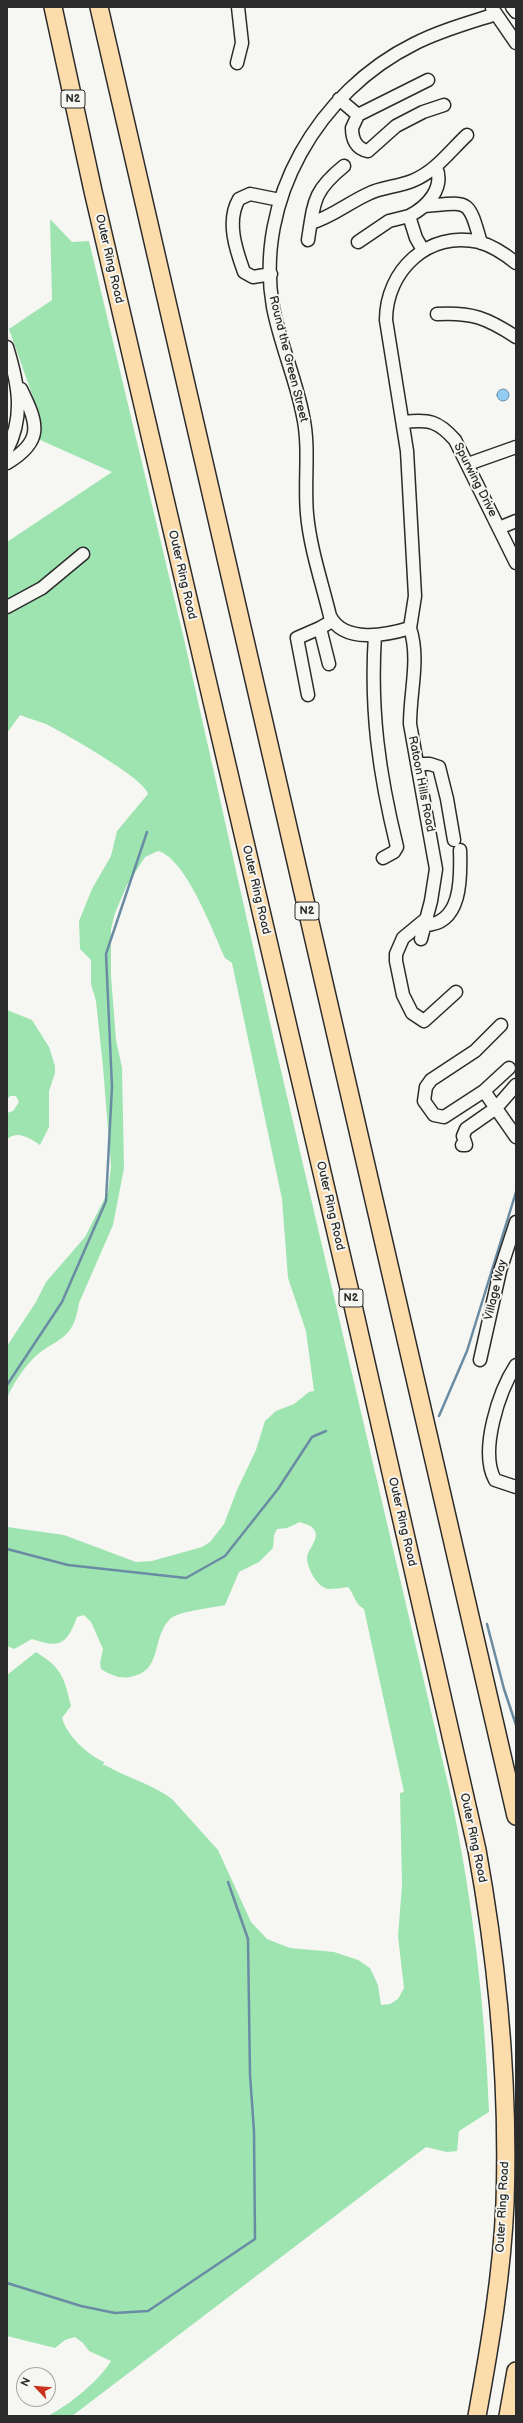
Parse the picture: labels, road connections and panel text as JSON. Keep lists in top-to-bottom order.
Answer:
{
  "streets": {
    "highway": ["N2", "Outer Ring Road"],
    "street": [
      "Round the Green Street",
      "Spurwing Drive",
      "Ratoon Hills Road",
      "Village Way"
    ]
  },
  "north": "top left"
}
